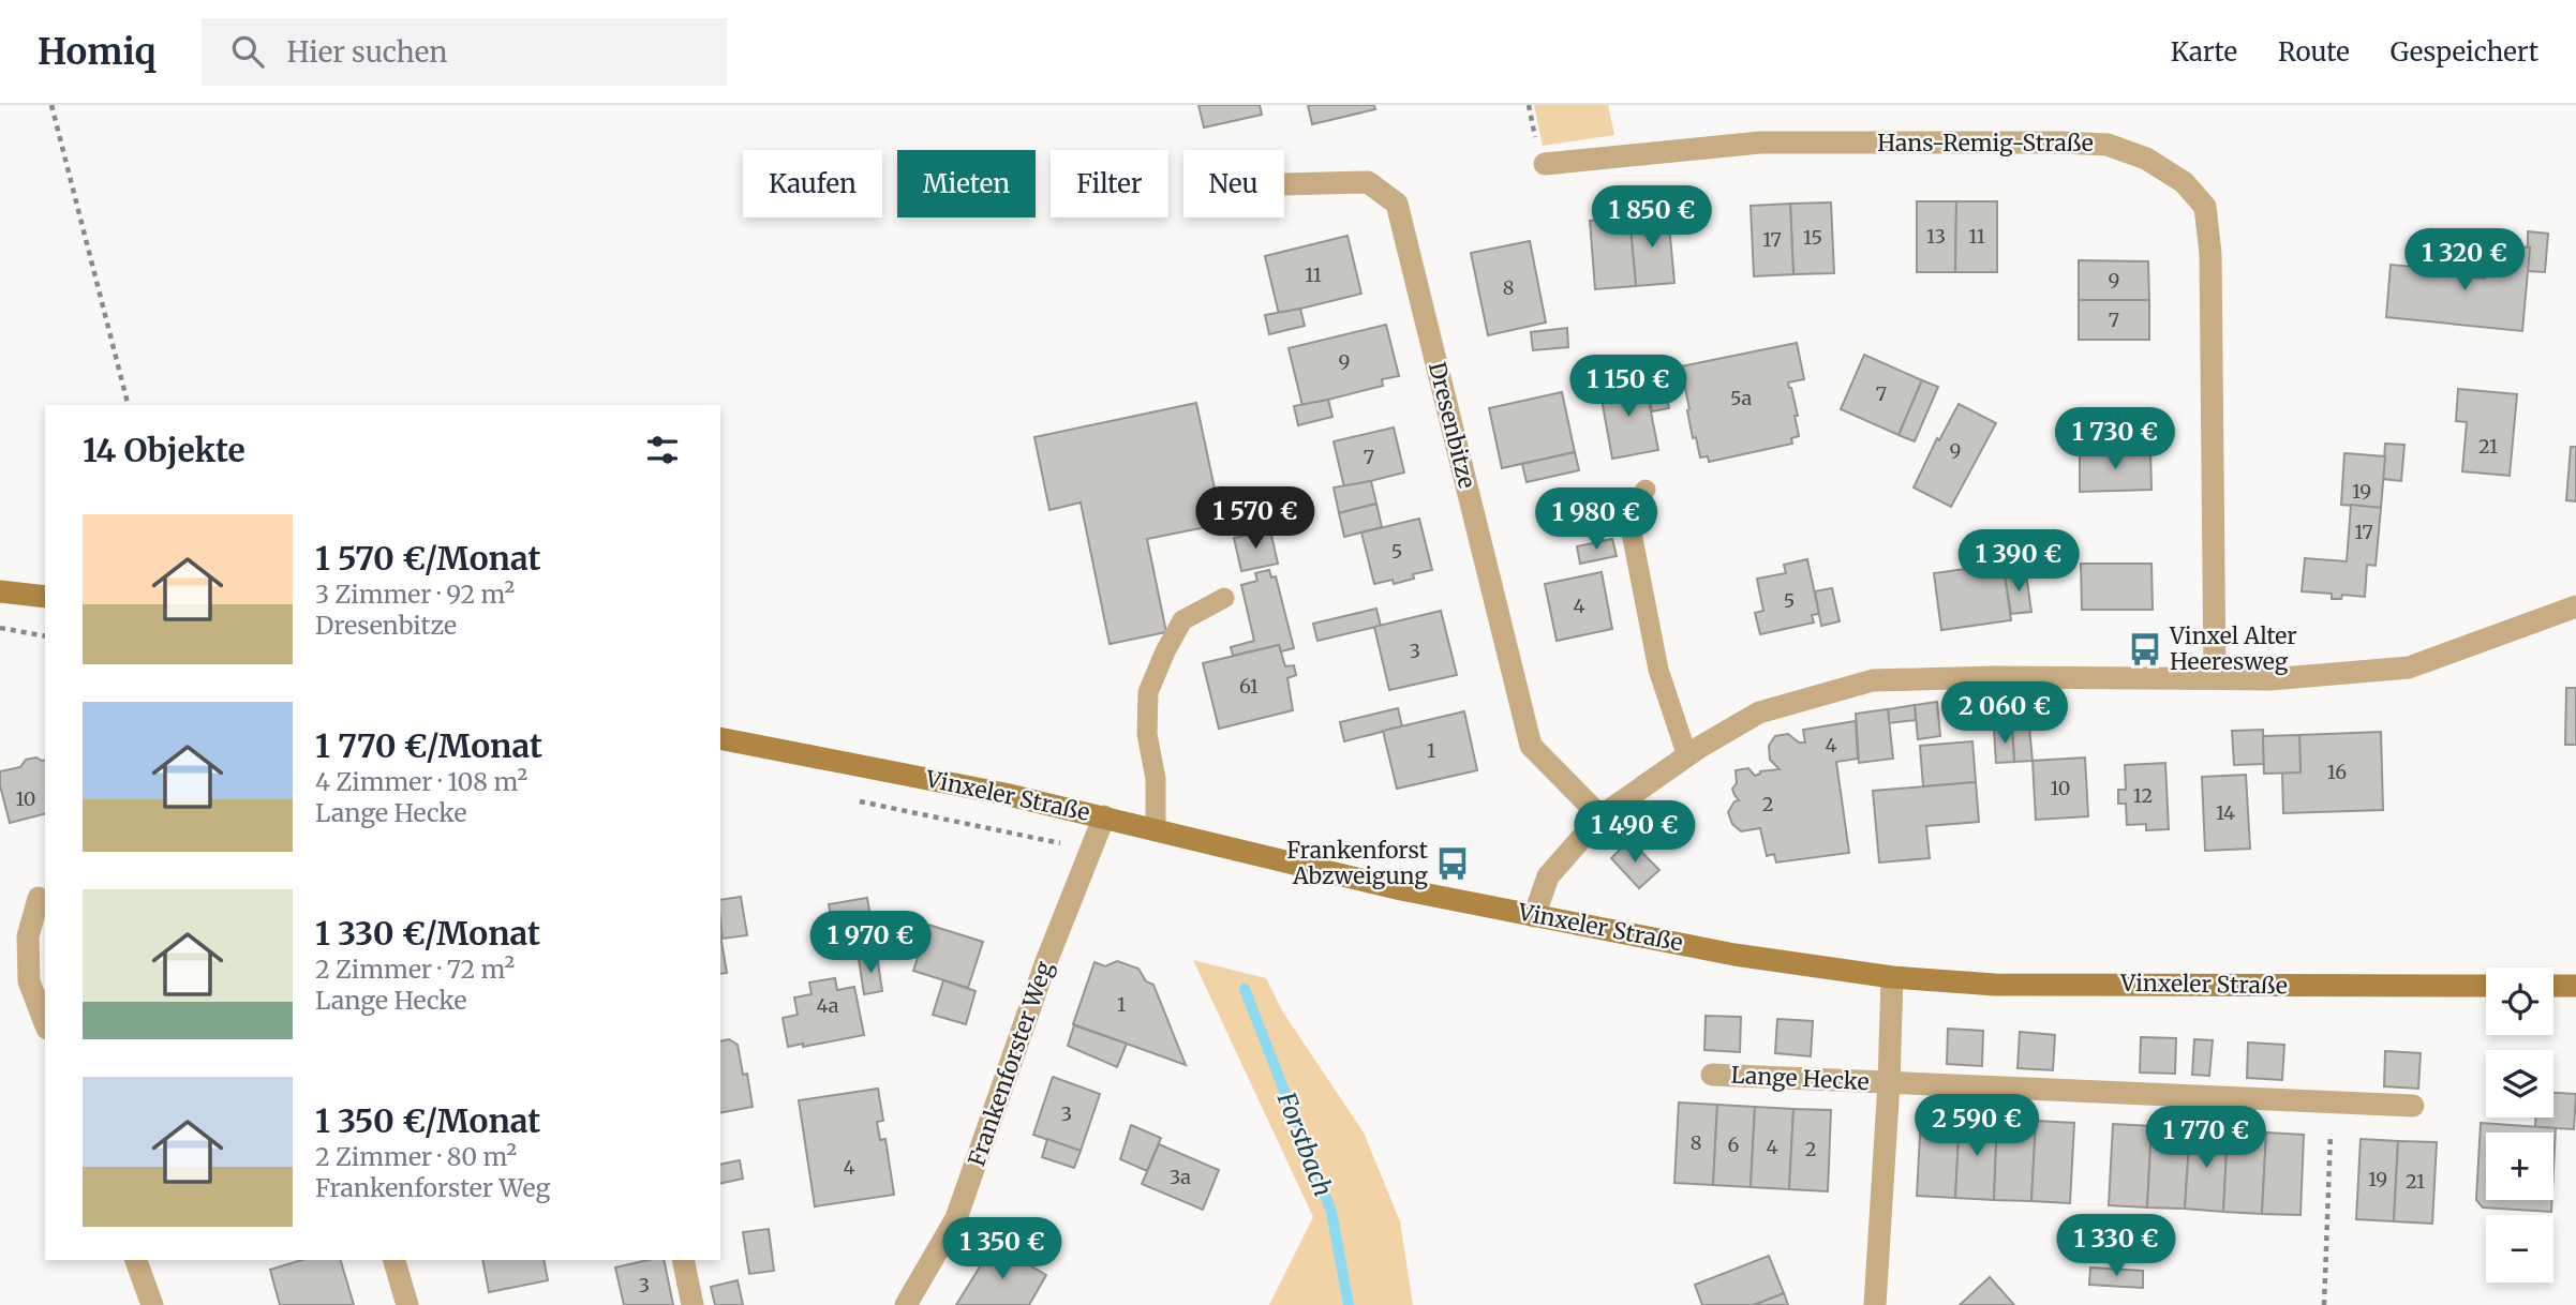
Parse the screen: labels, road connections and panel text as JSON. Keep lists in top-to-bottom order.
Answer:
{
  "streets": {
    "main road": ["Vinxeler Straße"],
    "street": [
      "Hans-Remig-Straße",
      "Dresenbitze",
      "Frankenforster Weg",
      "Lange Hecke"
    ]
  },
  "crossings": [
    ["Vinxeler Straße", "Frankenforster Weg"],
    ["Vinxeler Straße", "Lange Hecke"]
  ],
  "water": ["Forstbach"],
  "places": {
    "bus stop": ["Vinxel Alter Heeresweg", "Frankenforst Abzweigung"]
  },
  "house_numbers": [
    "13",
    "11",
    "15",
    "17",
    "11",
    "9",
    "8",
    "7",
    "9",
    "7",
    "5a",
    "21",
    "9",
    "7",
    "19",
    "17",
    "5",
    "5",
    "4",
    "3",
    "61",
    "4",
    "1",
    "16",
    "10",
    "12",
    "10",
    "2",
    "14",
    "1",
    "4a",
    "3",
    "8",
    "6",
    "4",
    "2",
    "4",
    "3a",
    "19",
    "21",
    "3"
  ],
  "page": {
    "header": "Homiq",
    "search": "Hier suchen",
    "nav": ["Karte", "Route", "Gespeichert"],
    "chip": [
      "Kaufen",
      "Mieten",
      "Filter",
      "Neu"
    ],
    "price": [
      "1 850 €",
      "1 320 €",
      "1 150 €",
      "1 730 €",
      "1 570 €",
      "1 980 €",
      "1 390 €",
      "2 060 €",
      "1 490 €",
      "1 970 €",
      "2 590 €",
      "1 770 €",
      "1 330 €",
      "1 350 €"
    ],
    "heading": "14 Objekte",
    "list": [
      {
        "name": "1 570 €/Monat",
        "note": "3 Zimmer · 92 m² · Dresenbitze"
      },
      {
        "name": "1 770 €/Monat",
        "note": "4 Zimmer · 108 m² · Lange Hecke"
      },
      {
        "name": "1 330 €/Monat",
        "note": "2 Zimmer · 72 m² · Lange Hecke"
      },
      {
        "name": "1 350 €/Monat",
        "note": "2 Zimmer · 80 m² · Frankenforster Weg"
      }
    ],
    "map_buttons": ["+", "−"]
  }
}
